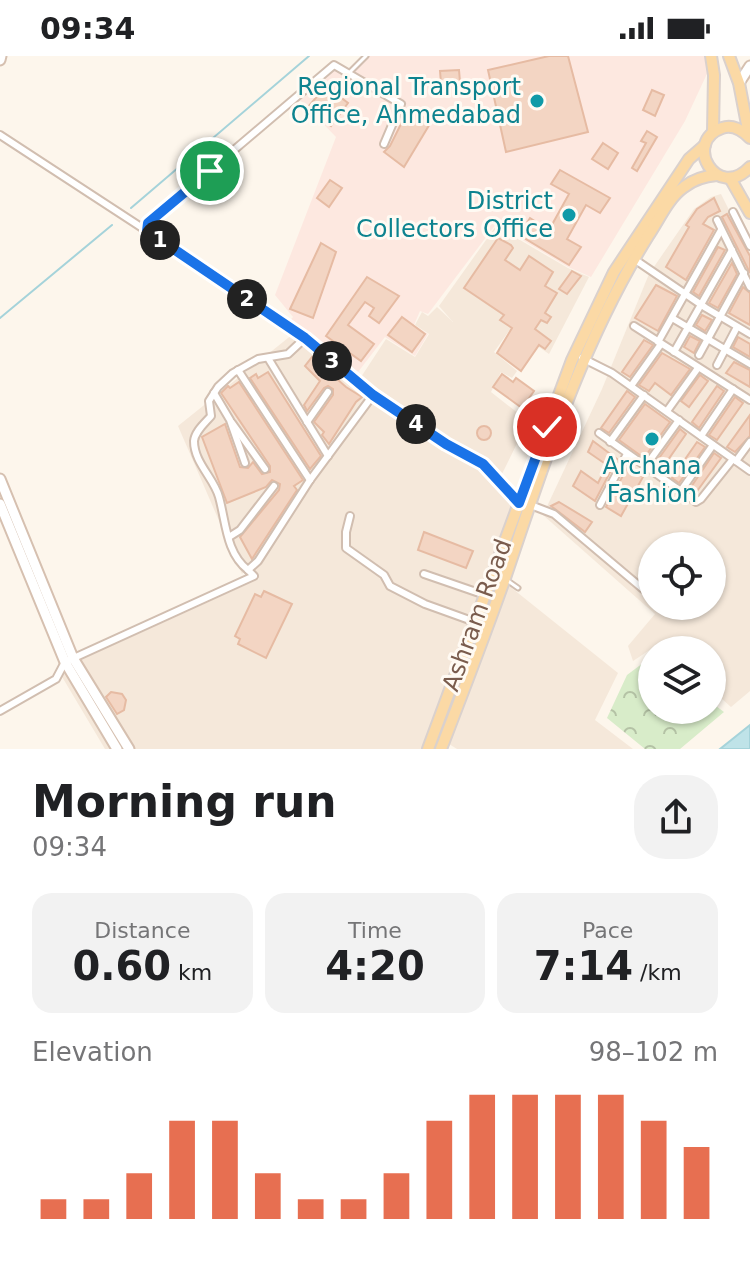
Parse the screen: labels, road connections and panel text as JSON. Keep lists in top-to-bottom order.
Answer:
{
  "streets": {
    "main road": ["Ashram Road"]
  },
  "places": ["Regional Transport Office, Ahmedabad", "District Collectors Office", "Archana Fashion"],
  "page": {
    "status": "09:34",
    "pins": [
      "1",
      "2",
      "3",
      "4"
    ],
    "heading": ["Morning run", "09:34"],
    "stats": [
      ["Distance", "0.60 km"],
      ["Time", "4:20"],
      ["Pace", "7:14 /km"]
    ],
    "chart": ["Elevation", "98–102 m"]
  }
}
